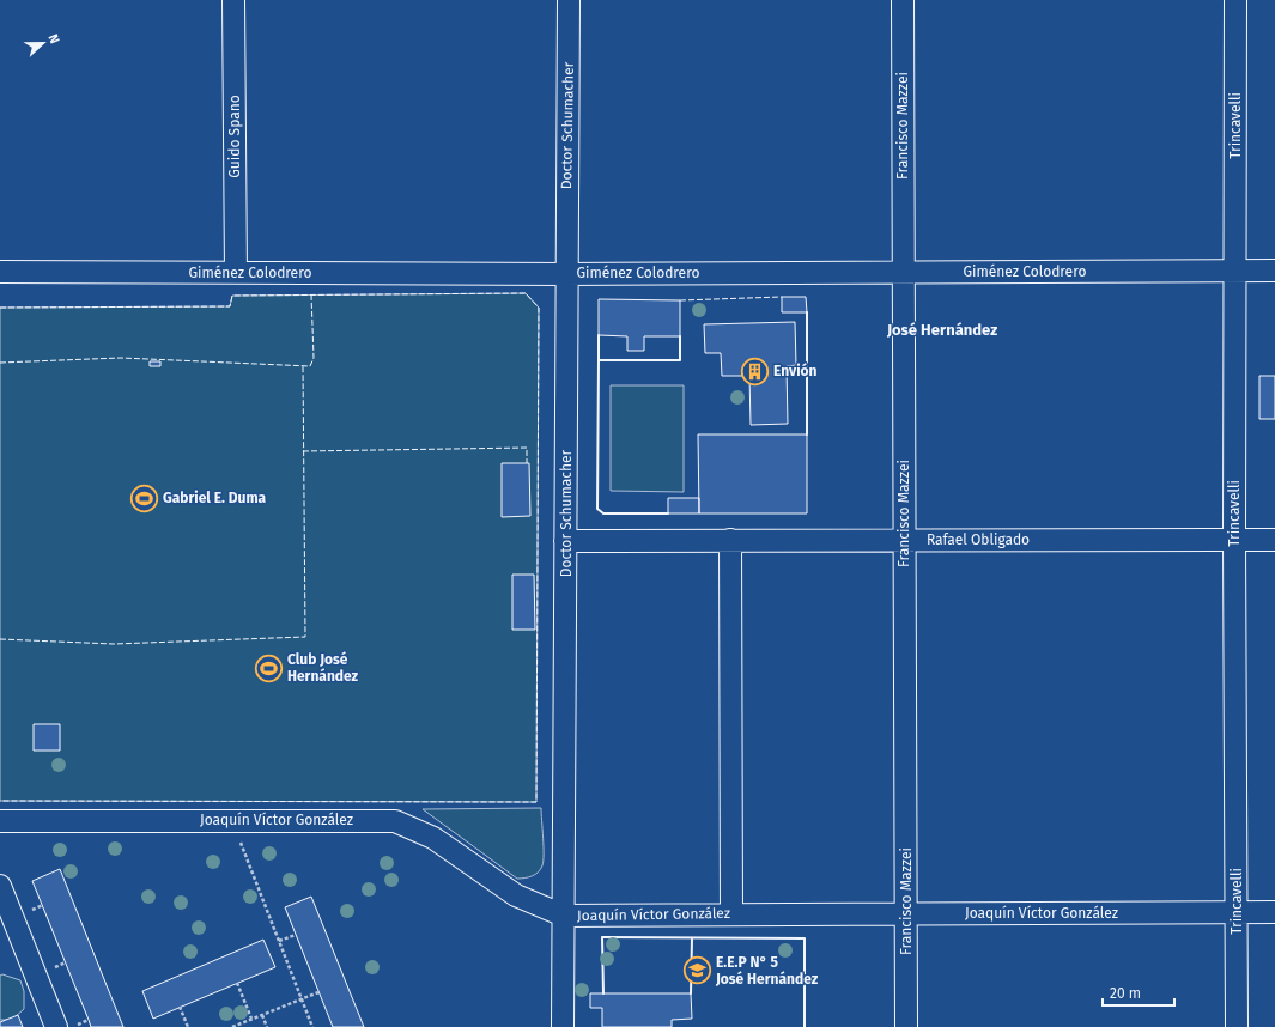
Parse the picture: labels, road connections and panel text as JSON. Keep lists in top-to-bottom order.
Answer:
{
  "streets": {
    "street": [
      "Doctor Schumacher",
      "Francisco Mazzei",
      "Trincavelli",
      "Guido Spano",
      "Giménez Colodrero",
      "Rafael Obligado",
      "Joaquín Víctor González"
    ]
  },
  "crossings": [
    ["Doctor Schumacher", "Giménez Colodrero"],
    ["Doctor Schumacher", "Rafael Obligado"],
    ["Doctor Schumacher", "Joaquín Víctor González"],
    ["Francisco Mazzei", "Giménez Colodrero"],
    ["Francisco Mazzei", "Rafael Obligado"],
    ["Francisco Mazzei", "Joaquín Víctor González"],
    ["Trincavelli", "Giménez Colodrero"],
    ["Trincavelli", "Rafael Obligado"],
    ["Trincavelli", "Joaquín Víctor González"],
    ["Guido Spano", "Giménez Colodrero"]
  ],
  "districts": ["José Hernández"],
  "places": {
    "building": ["Envión"],
    "sports": ["Gabriel E. Duma", "Club José Hernández"],
    "school or university": ["E.E.P N° 5 José Hernández"]
  },
  "scale_bar": "20 m",
  "north": "right"
}
